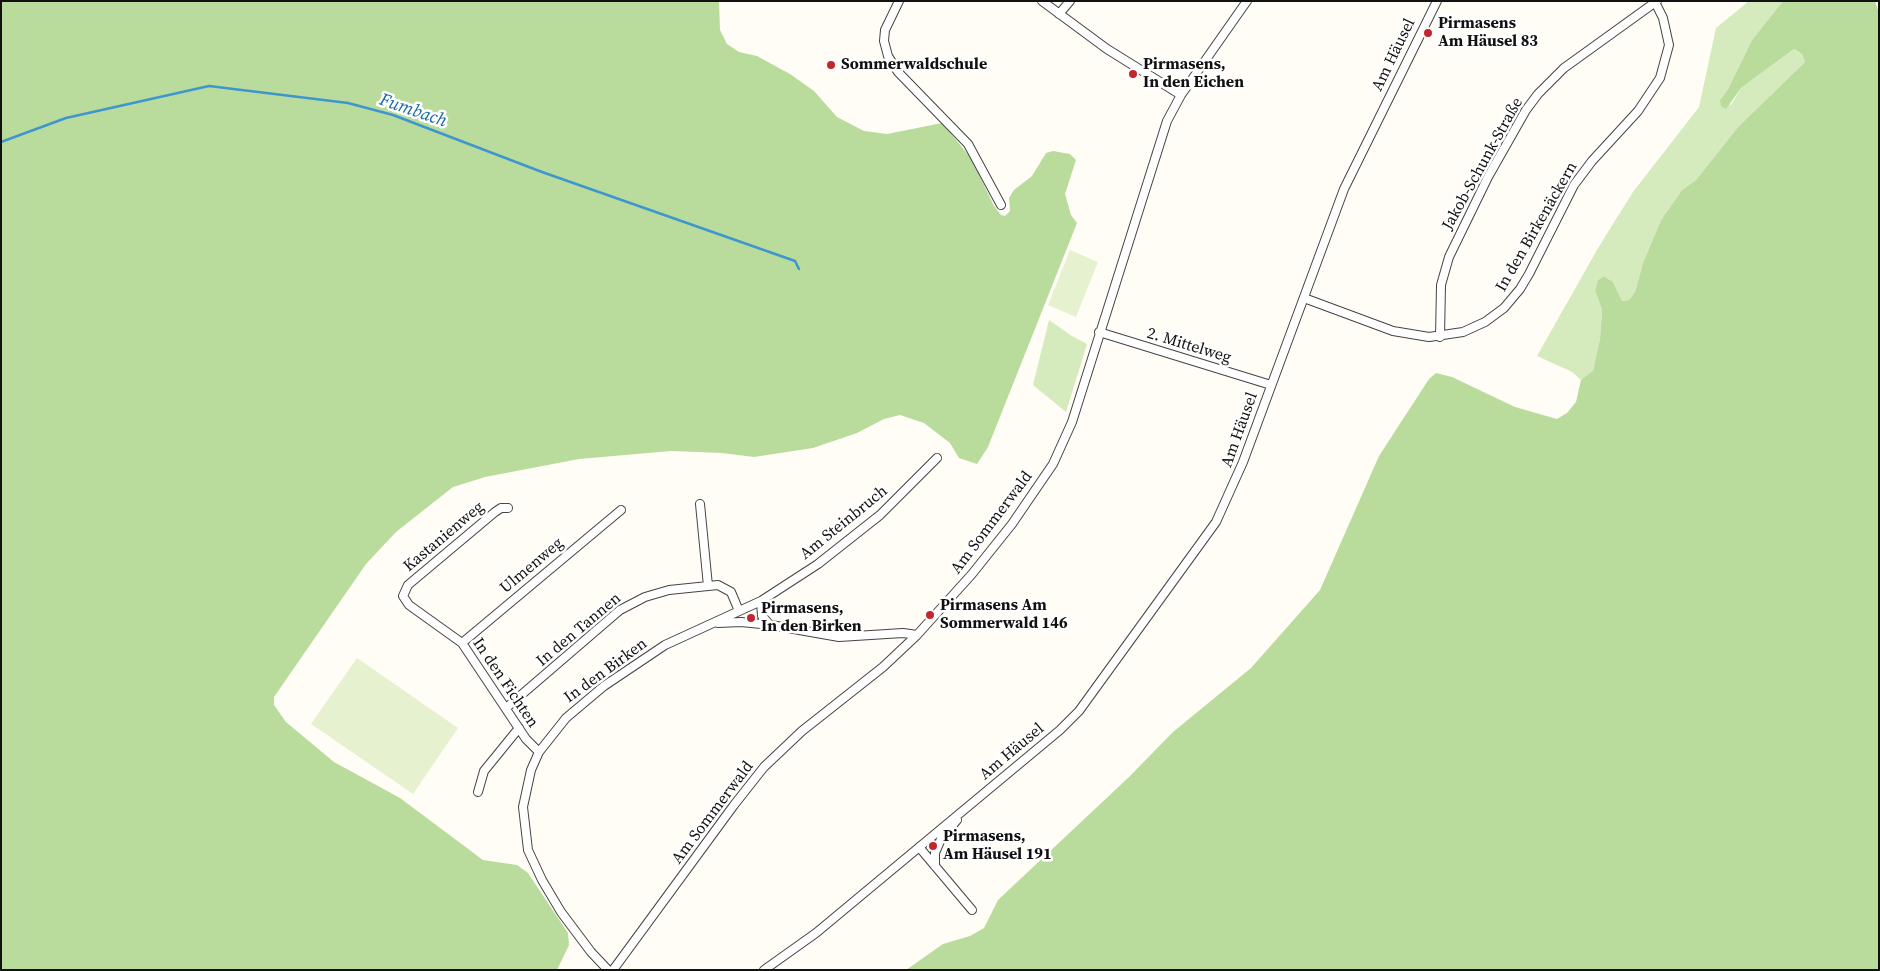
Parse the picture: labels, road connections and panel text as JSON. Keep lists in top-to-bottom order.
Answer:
{
  "streets": {
    "street": [
      "Am Häusel",
      "Jakob-Schunk-Straße",
      "In den Birkenäckern",
      "2. Mittelweg",
      "Am Steinbruch",
      "Am Sommerwald",
      "Kastanienweg",
      "Ulmenweg",
      "In den Tannen",
      "In den Birken",
      "In den Fichten"
    ]
  },
  "crossings": [
    ["Am Häusel", "In den Birkenäckern"],
    ["Am Häusel", "2. Mittelweg"],
    ["Jakob-Schunk-Straße", "In den Birkenäckern"],
    ["2. Mittelweg", "Am Sommerwald"],
    ["Am Steinbruch", "In den Tannen"],
    ["Am Steinbruch", "In den Birken"],
    ["Am Sommerwald", "In den Birken"],
    ["Kastanienweg", "In den Fichten"],
    ["Ulmenweg", "In den Fichten"],
    ["In den Tannen", "In den Fichten"],
    ["In den Birken", "In den Fichten"]
  ],
  "water": ["Fumbach"],
  "places": [
    "Pirmasens Am Häusel 83",
    "Sommerwaldschule",
    "Pirmasens, In den Eichen",
    "Pirmasens Am Sommerwald 146",
    "Pirmasens, In den Birken",
    "Pirmasens, Am Häusel 191"
  ]
}
